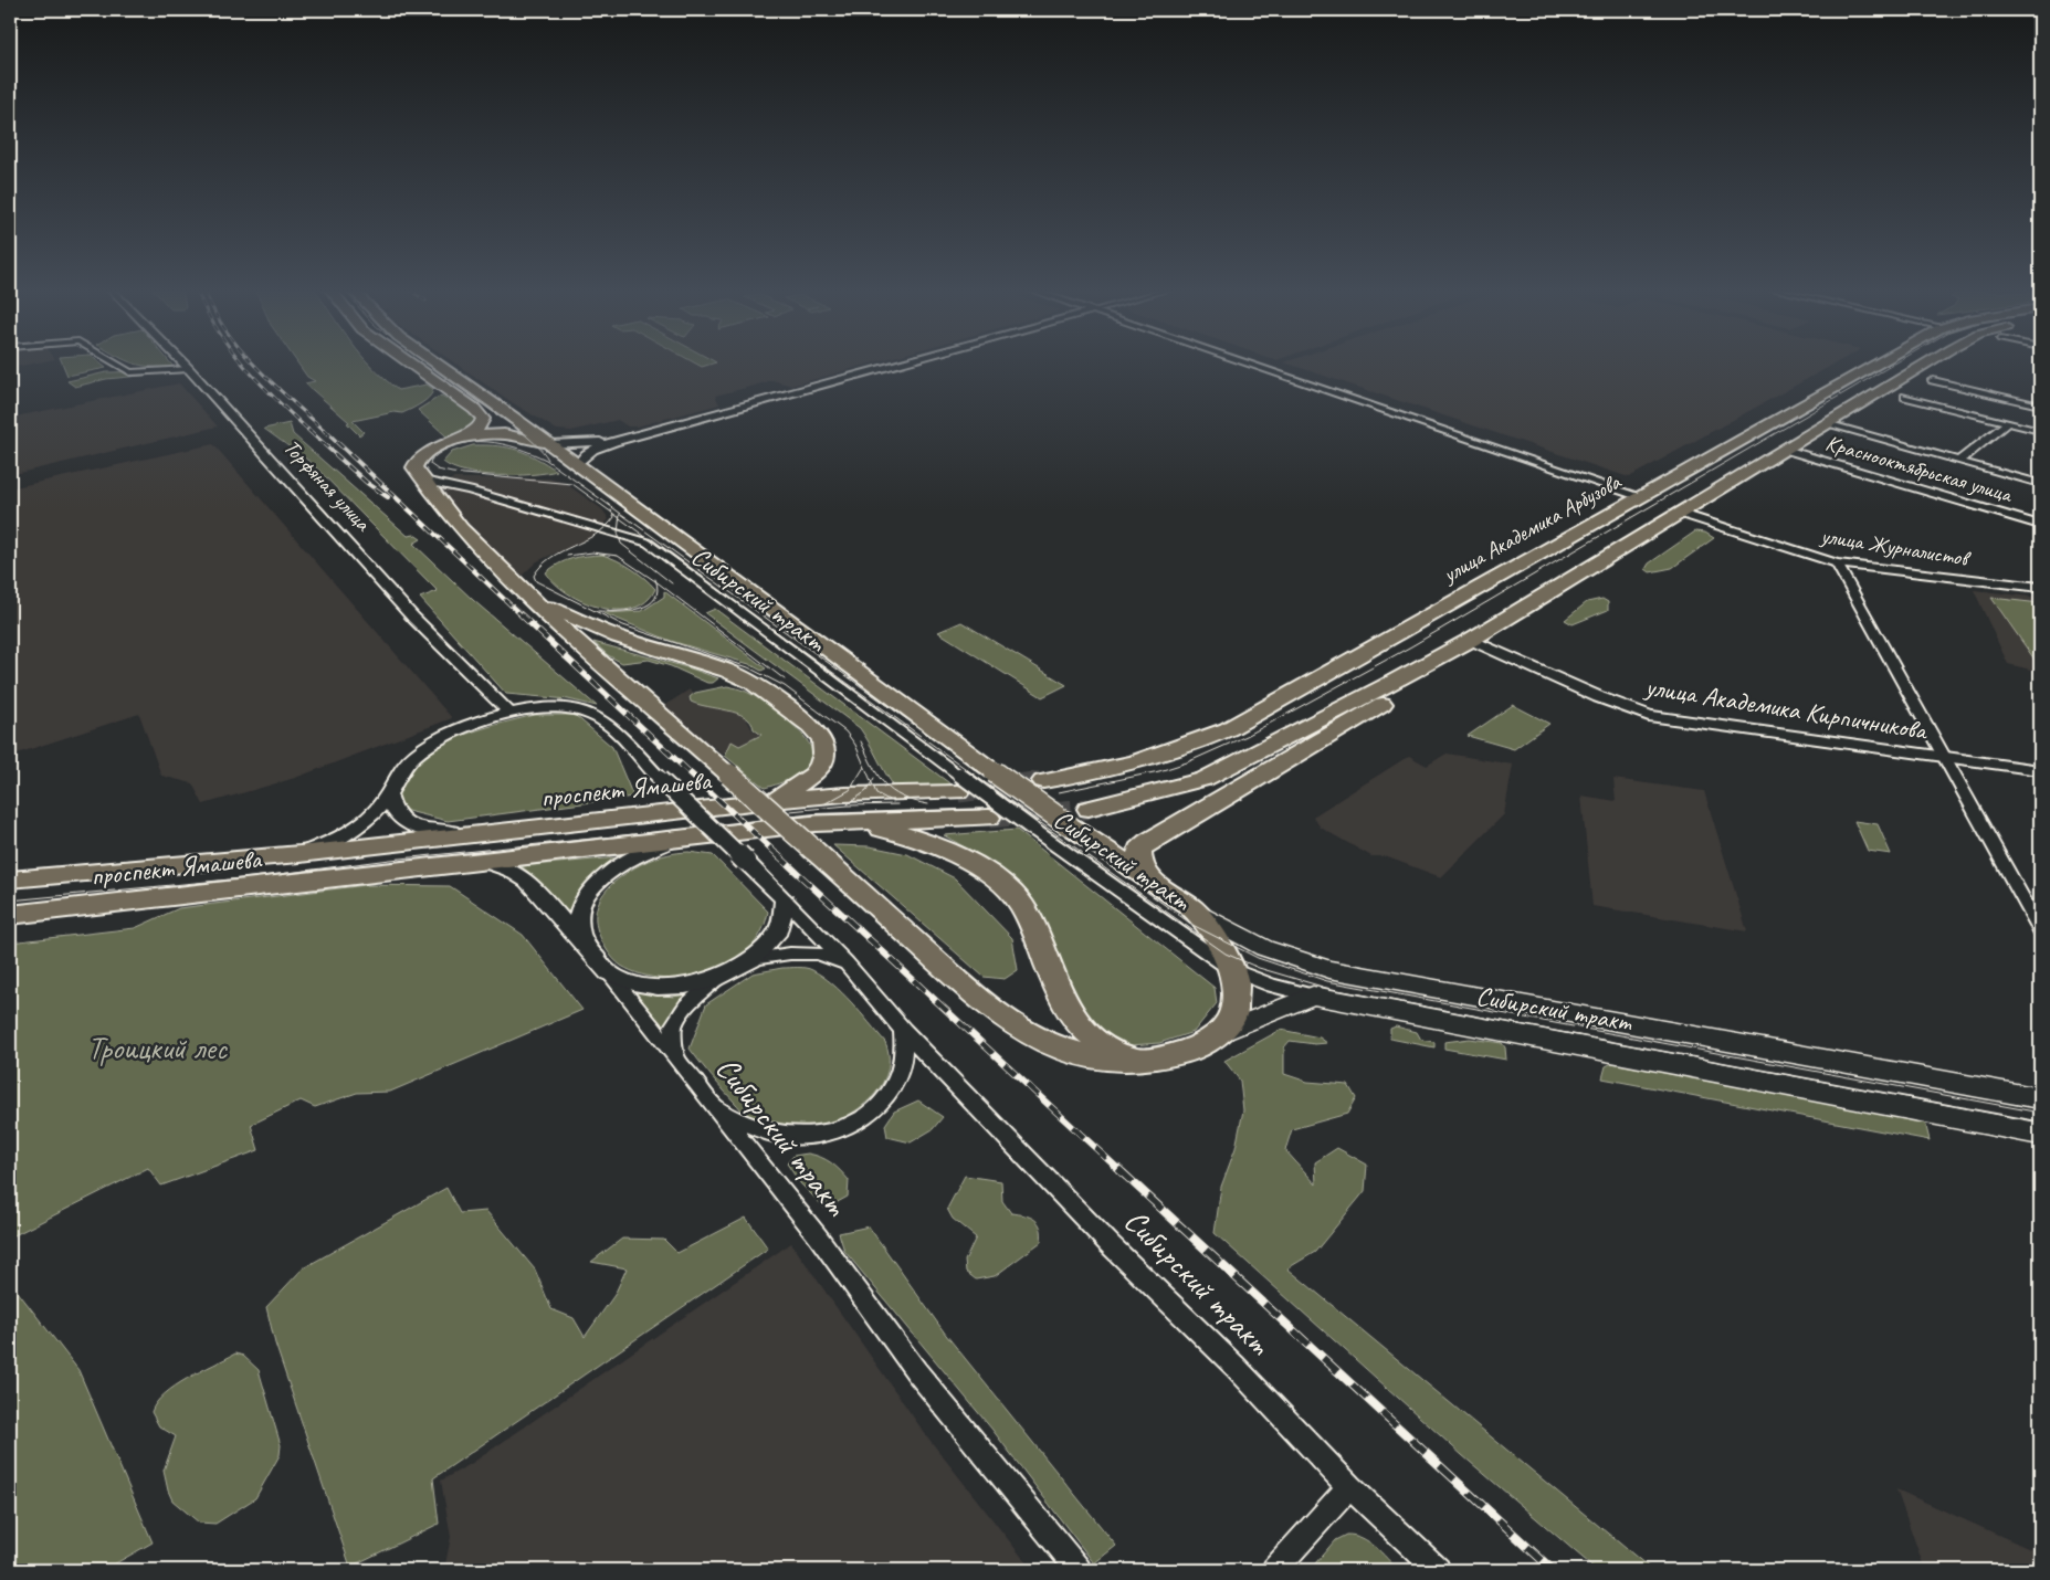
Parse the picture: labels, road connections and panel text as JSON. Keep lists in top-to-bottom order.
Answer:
{
  "streets": {
    "main road": ["улица Академика Арбузова", "Сибирский тракт", "проспект Ямашева"],
    "street": [
      "Краснооктябрьская улица",
      "Торфяная улица",
      "улица Журналистов",
      "улица Академика Кирпичникова"
    ]
  },
  "crossings": [
    ["Сибирский тракт", "проспект Ямашева"]
  ],
  "parks": ["Троицкий лес"]
}
